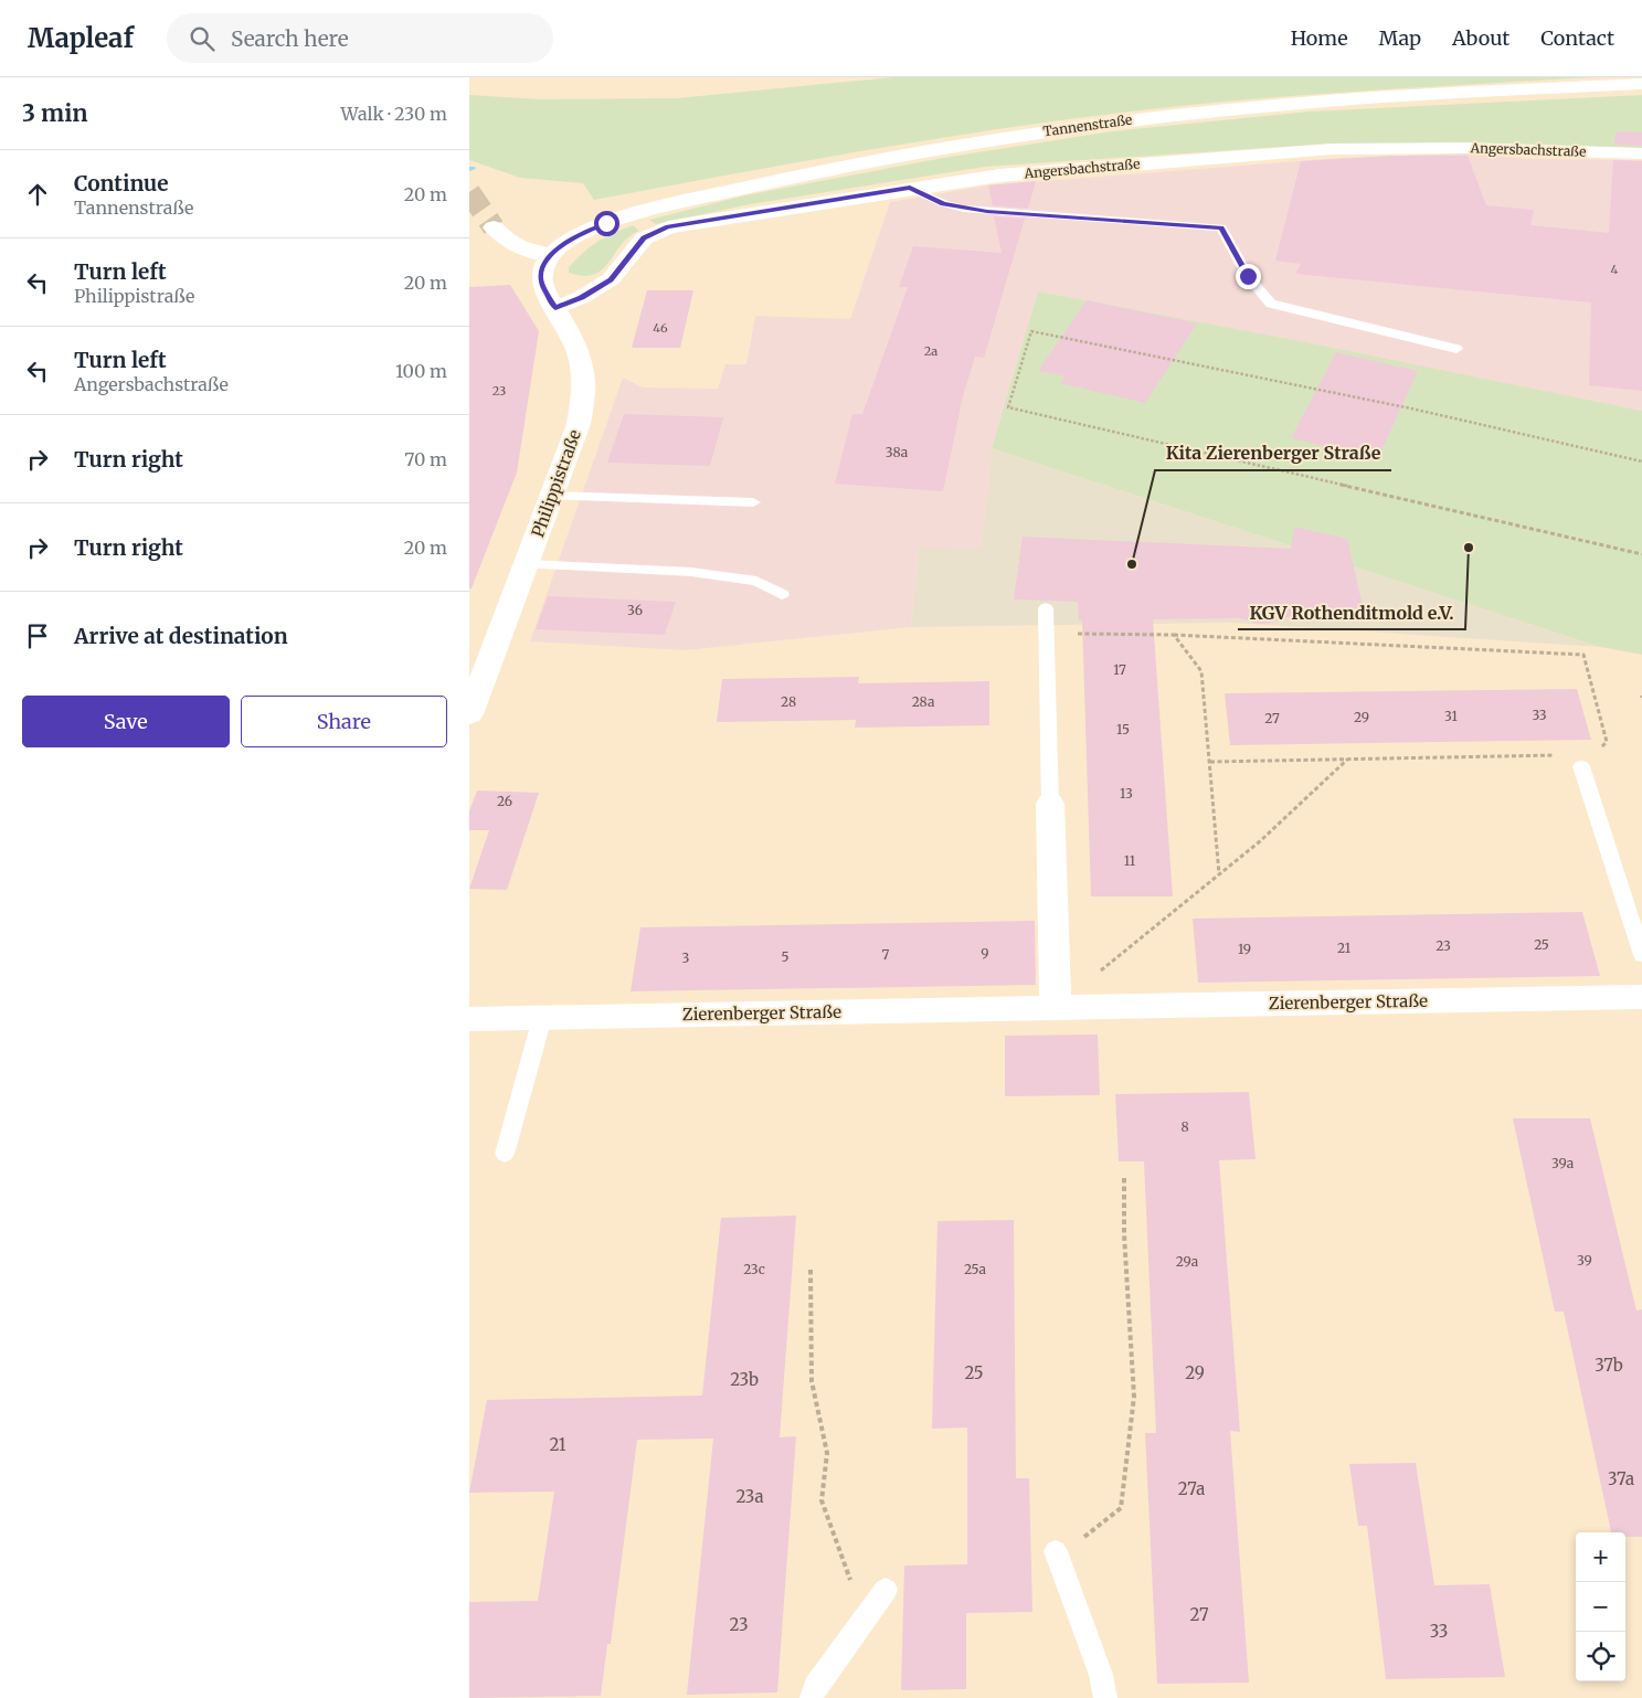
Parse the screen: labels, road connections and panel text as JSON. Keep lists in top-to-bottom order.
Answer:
{
  "streets": {
    "street": [
      "Tannenstraße",
      "Angersbachstraße",
      "Philippistraße",
      "Zierenberger Straße"
    ]
  },
  "crossings": [
    ["Tannenstraße", "Philippistraße"],
    ["Angersbachstraße", "Philippistraße"]
  ],
  "places": ["KGV Rothenditmold e.V.", "Kita Zierenberger Straße"],
  "house_numbers": [
    "4",
    "46",
    "2a",
    "23",
    "38a",
    "36",
    "17",
    "28",
    "28a",
    "33",
    "31",
    "29",
    "27",
    "15",
    "13",
    "26",
    "11",
    "25",
    "23",
    "21",
    "19",
    "9",
    "7",
    "5",
    "3",
    "8",
    "39a",
    "39",
    "29a",
    "23c",
    "25a",
    "37b",
    "25",
    "29",
    "23b",
    "21",
    "37a",
    "27a",
    "23a",
    "27",
    "23",
    "33"
  ],
  "page": {
    "header": "Mapleaf",
    "search": "Search here",
    "nav": [
      "Home",
      "Map",
      "About",
      "Contact"
    ],
    "heading": ["3 min", "Walk · 230 m"],
    "list": [
      ["Continue", "Tannenstraße", "20 m"],
      ["Turn left", "Philippistraße", "20 m"],
      ["Turn left", "Angersbachstraße", "100 m"],
      ["Turn right", "70 m"],
      ["Turn right", "20 m"],
      "Arrive at destination"
    ],
    "buttons": ["Save", "Share"],
    "map_buttons": ["+", "−"]
  }
}
